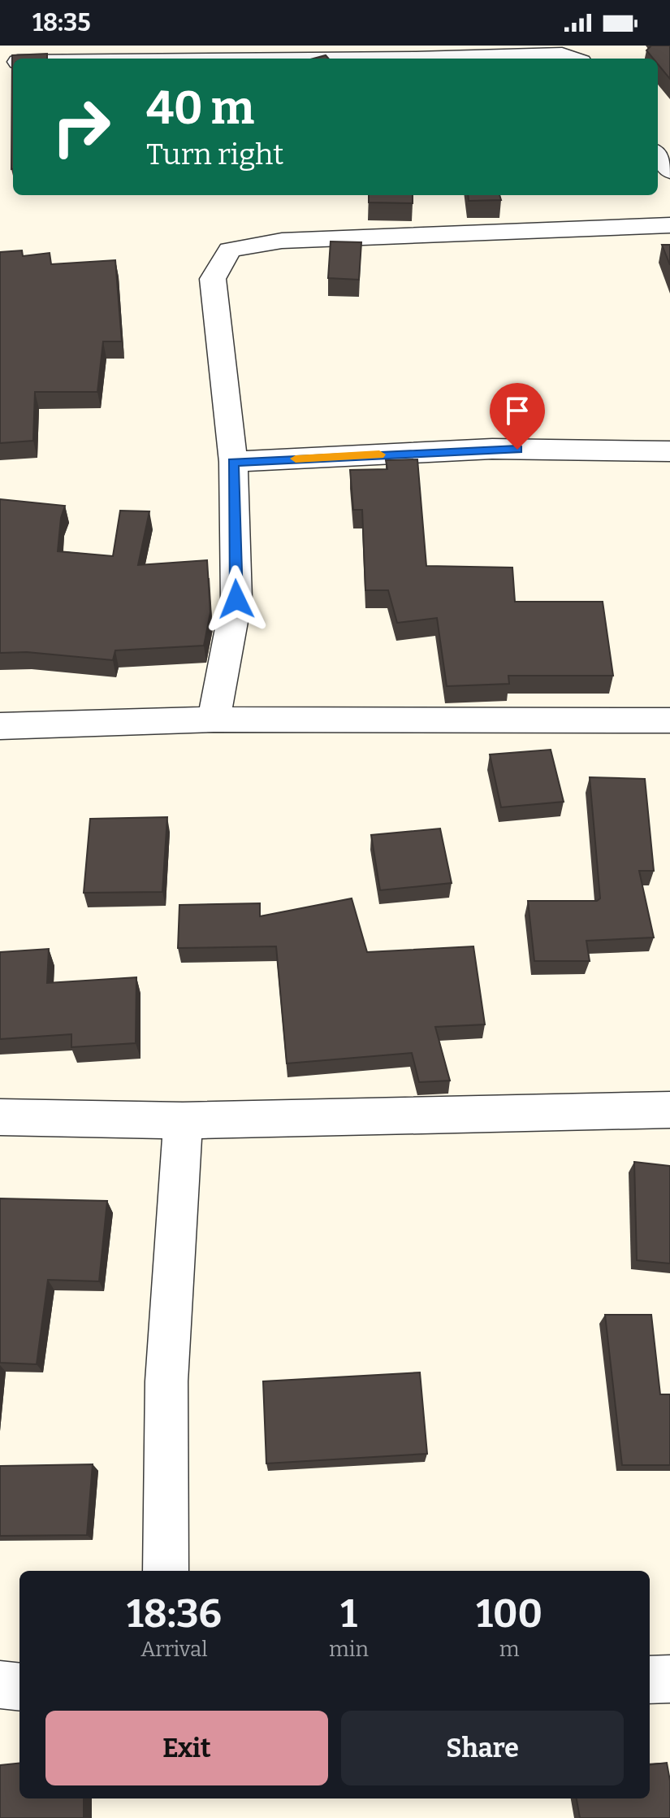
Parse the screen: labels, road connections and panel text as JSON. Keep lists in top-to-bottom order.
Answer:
{
  "page": {
    "status": "18:35",
    "turn": ["40 m", "Turn right"],
    "eta": [
      "18:36",
      "Arrival",
      "1",
      "min",
      "100",
      "m"
    ],
    "buttons": ["Exit", "Share"]
  }
}
